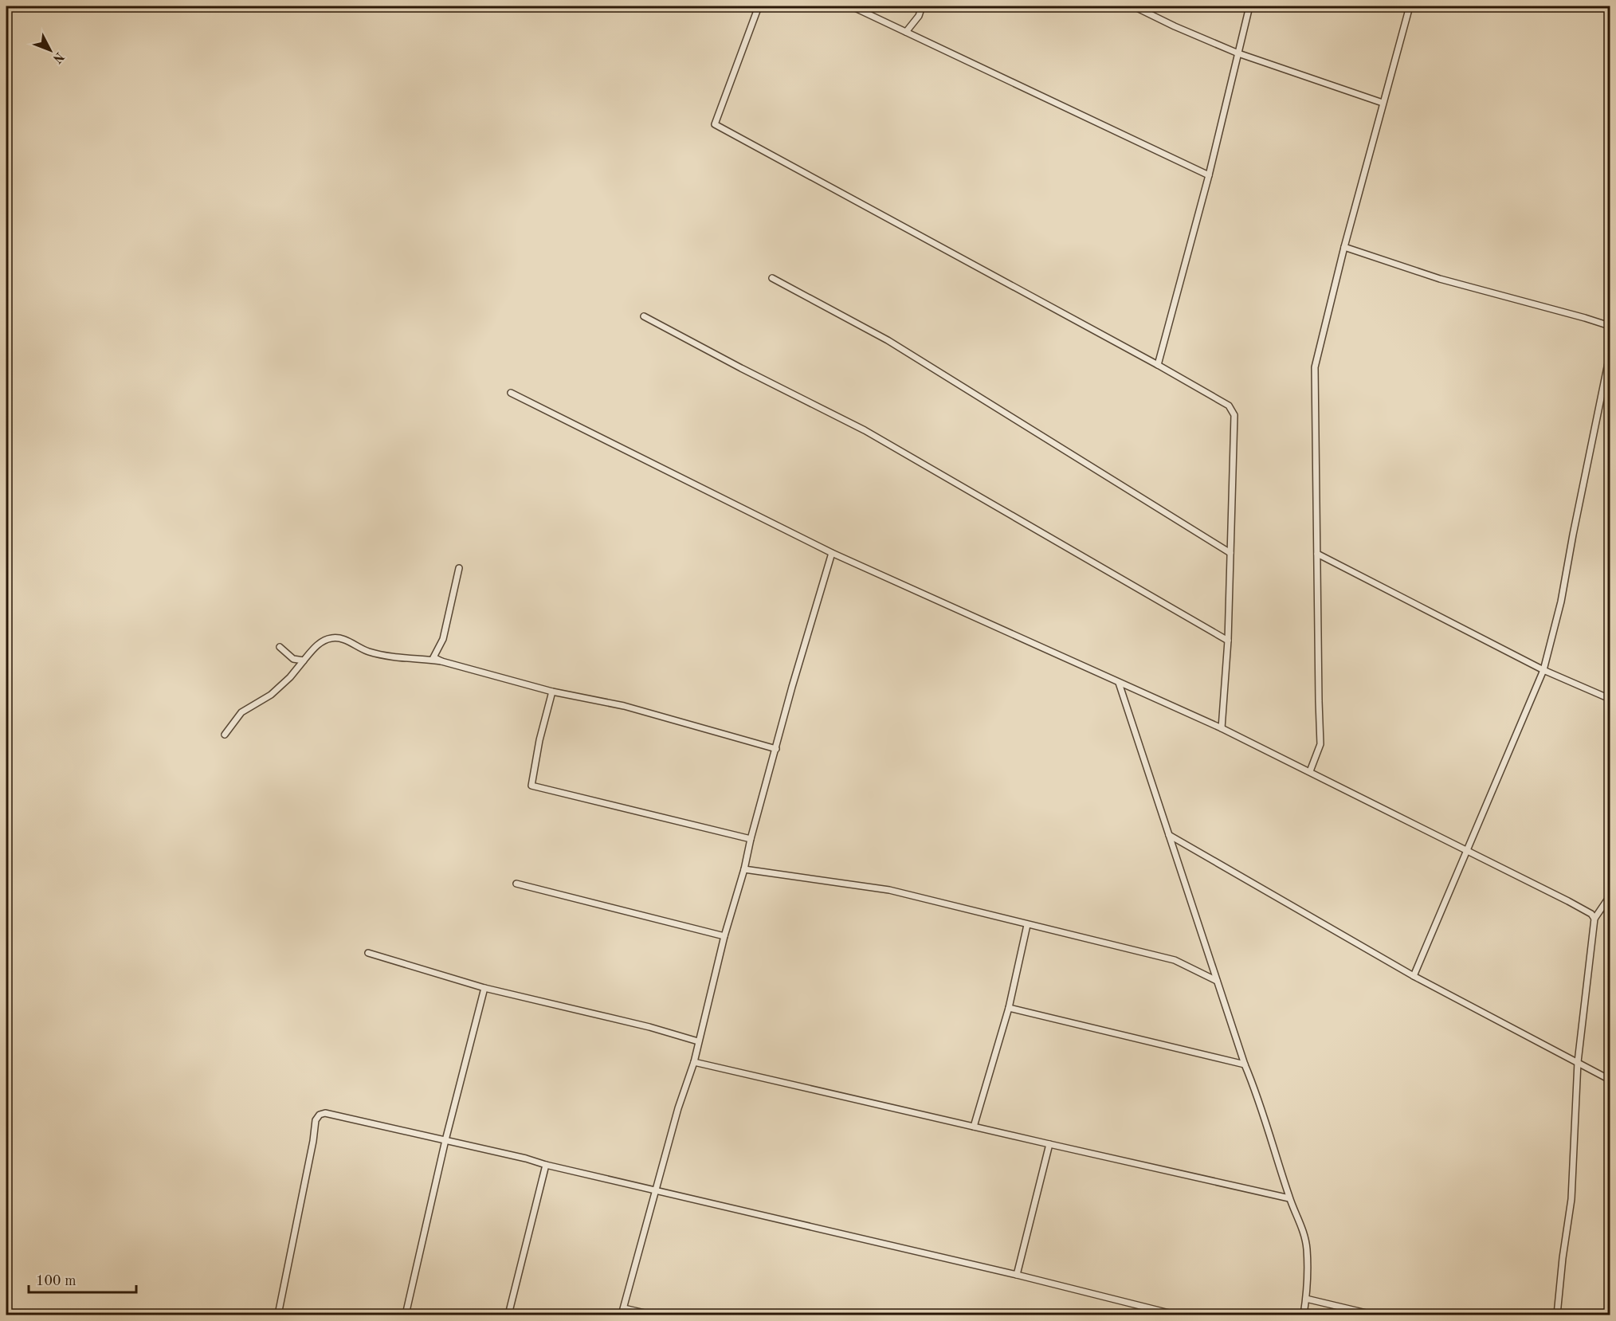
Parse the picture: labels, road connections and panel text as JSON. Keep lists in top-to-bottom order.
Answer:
{
  "scale_bar": "100 m",
  "north": "bottom right"
}
